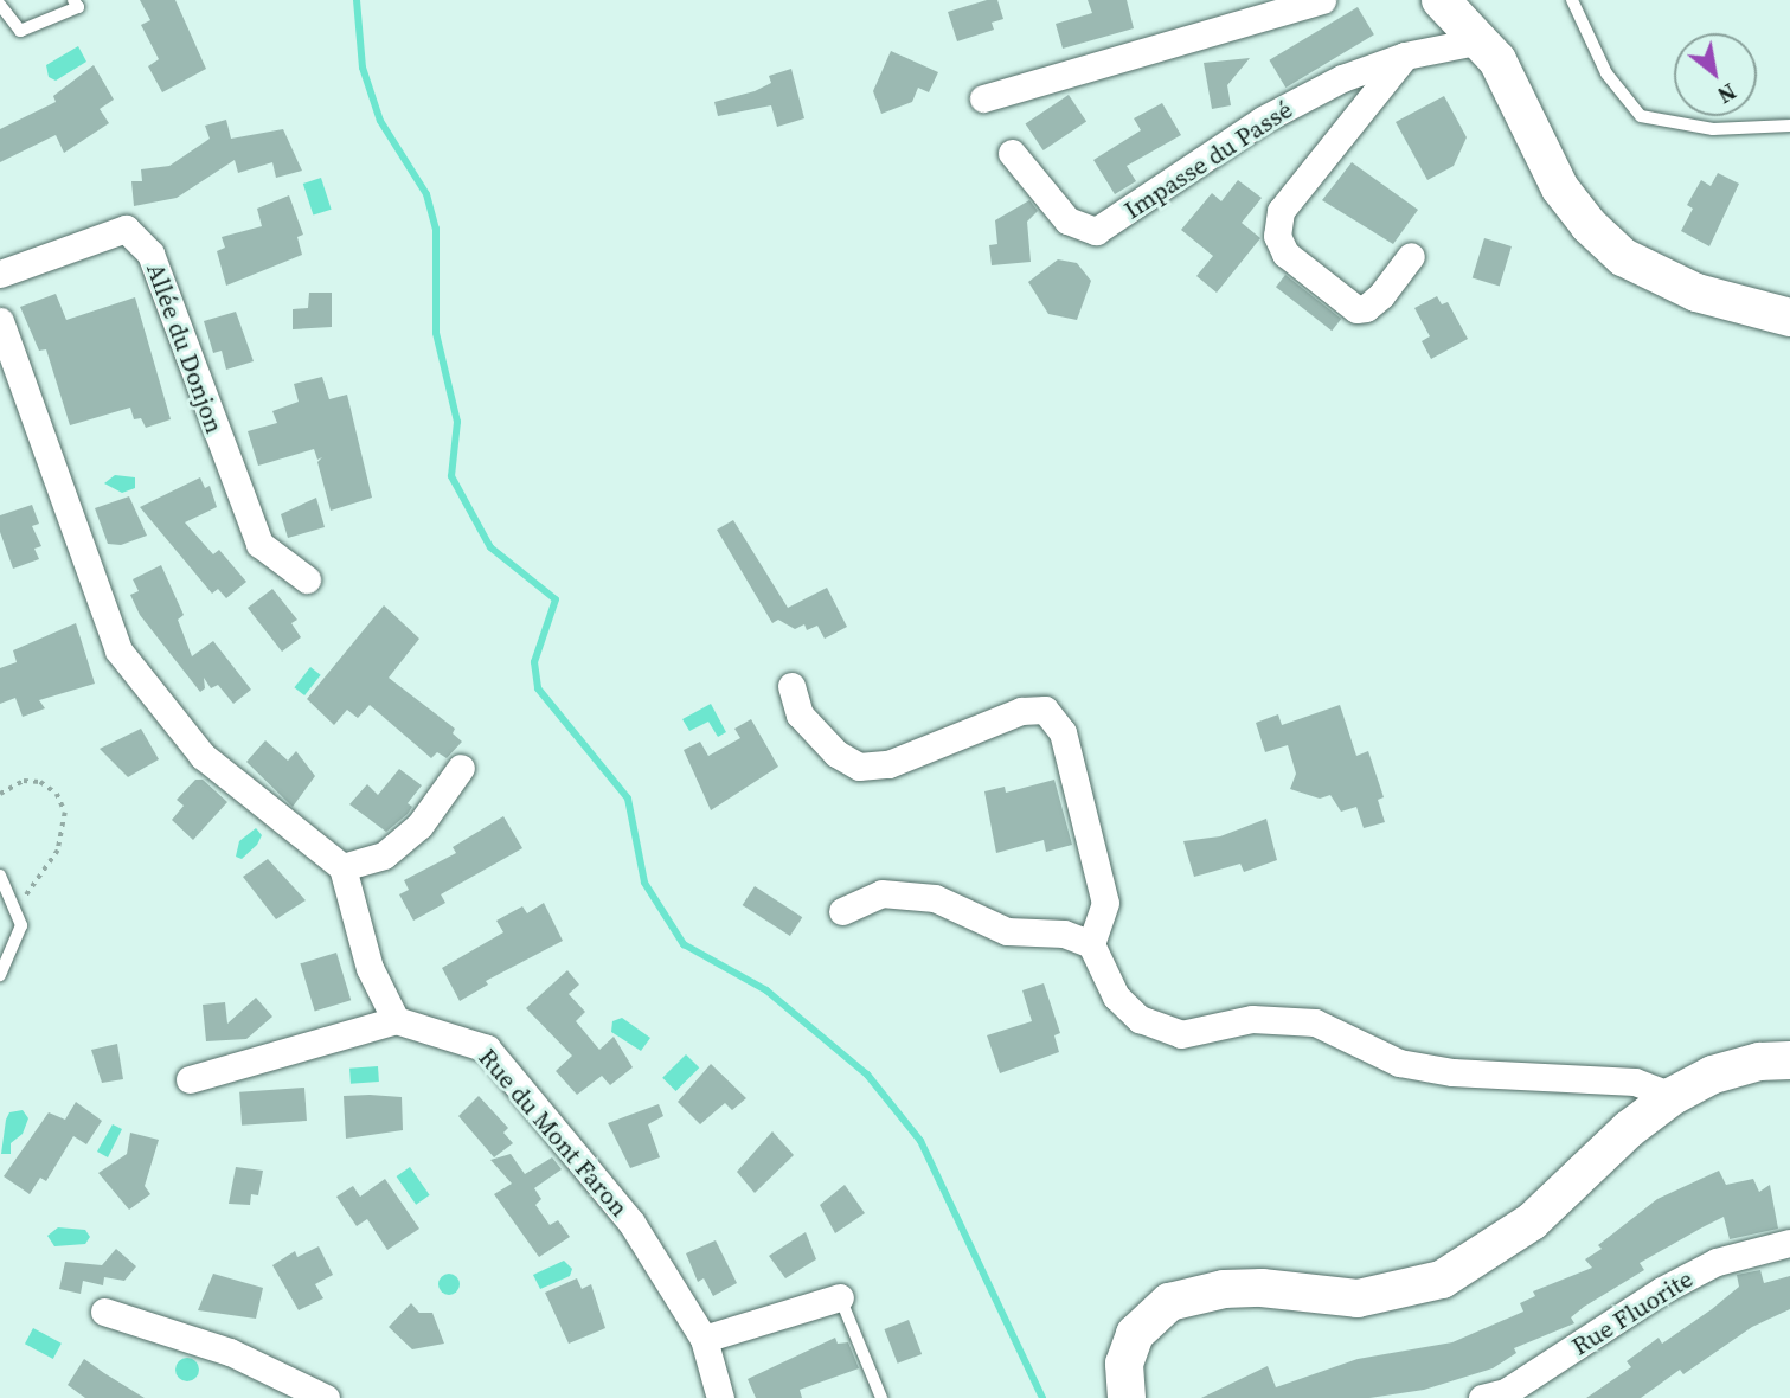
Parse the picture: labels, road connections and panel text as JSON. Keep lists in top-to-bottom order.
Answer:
{
  "streets": {
    "street": [
      "Impasse du Passé",
      "Allée du Donjon",
      "Rue du Mont Faron",
      "Rue Fluorite"
    ]
  },
  "north": "bottom right"
}
